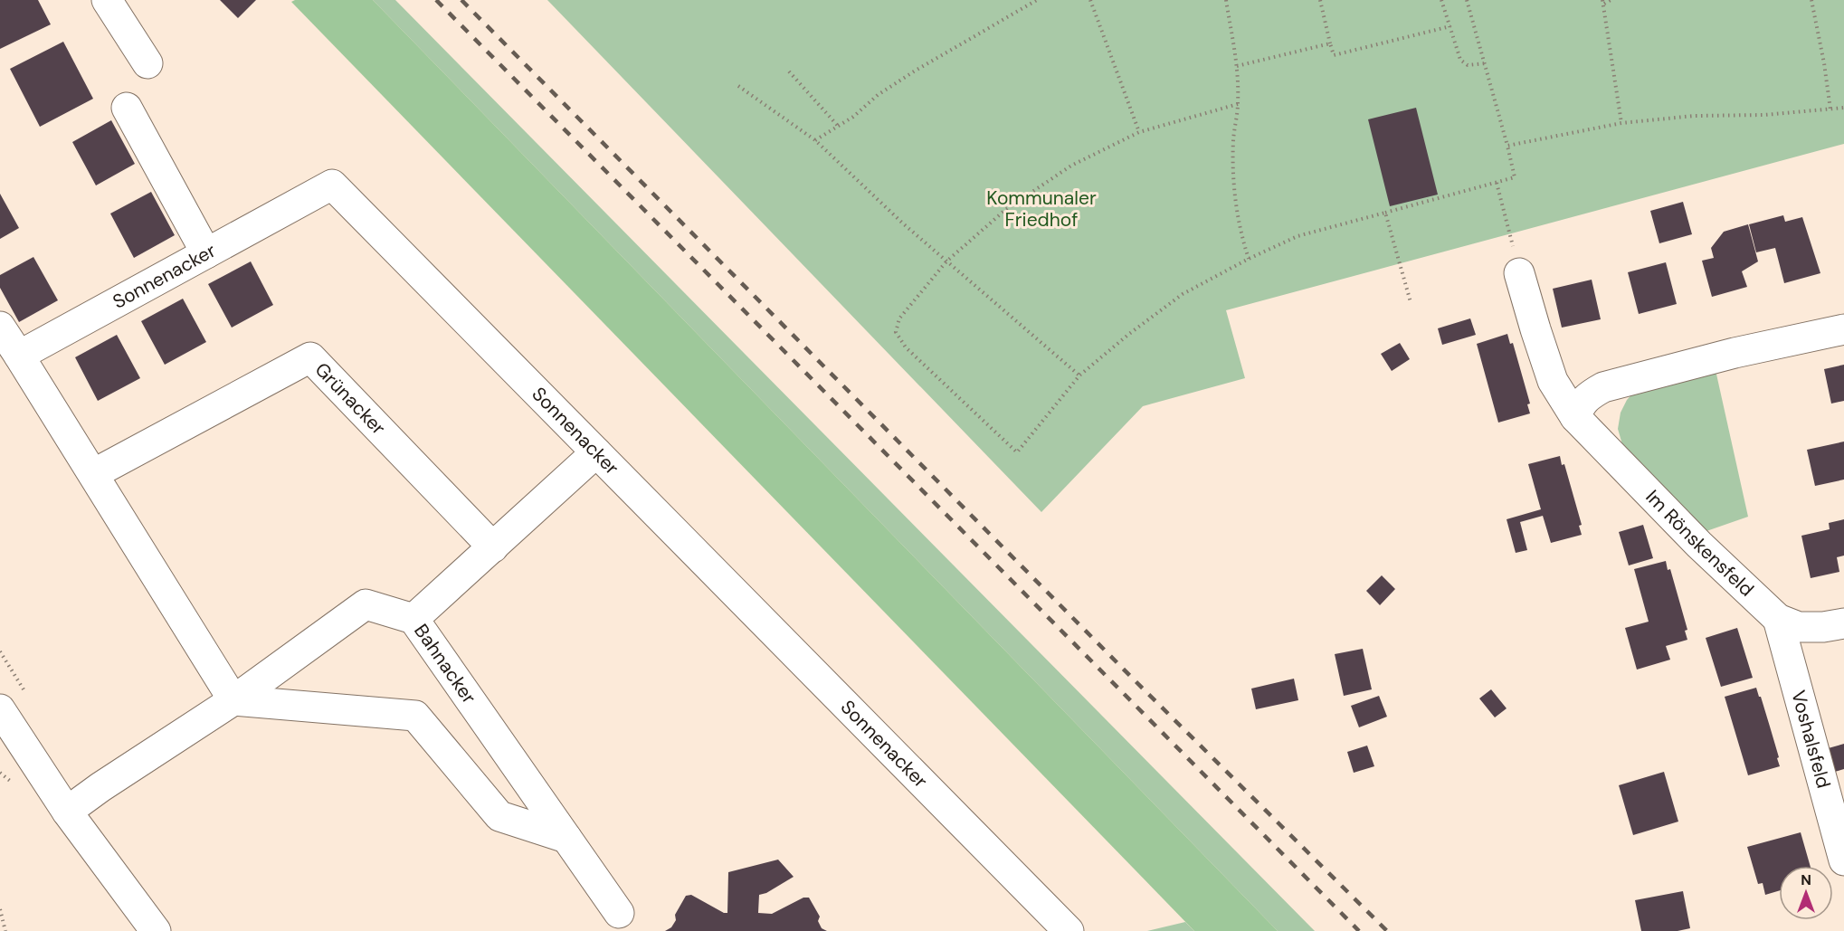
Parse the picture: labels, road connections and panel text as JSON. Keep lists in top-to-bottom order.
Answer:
{
  "streets": {
    "street": [
      "Sonnenacker",
      "Grünacker",
      "Im Rönskensfeld",
      "Bahnacker",
      "Voshalsfeld"
    ]
  },
  "crossings": [
    ["Im Rönskensfeld", "Voshalsfeld"]
  ],
  "parks": ["Kommunaler Friedhof"],
  "north": "top"
}
